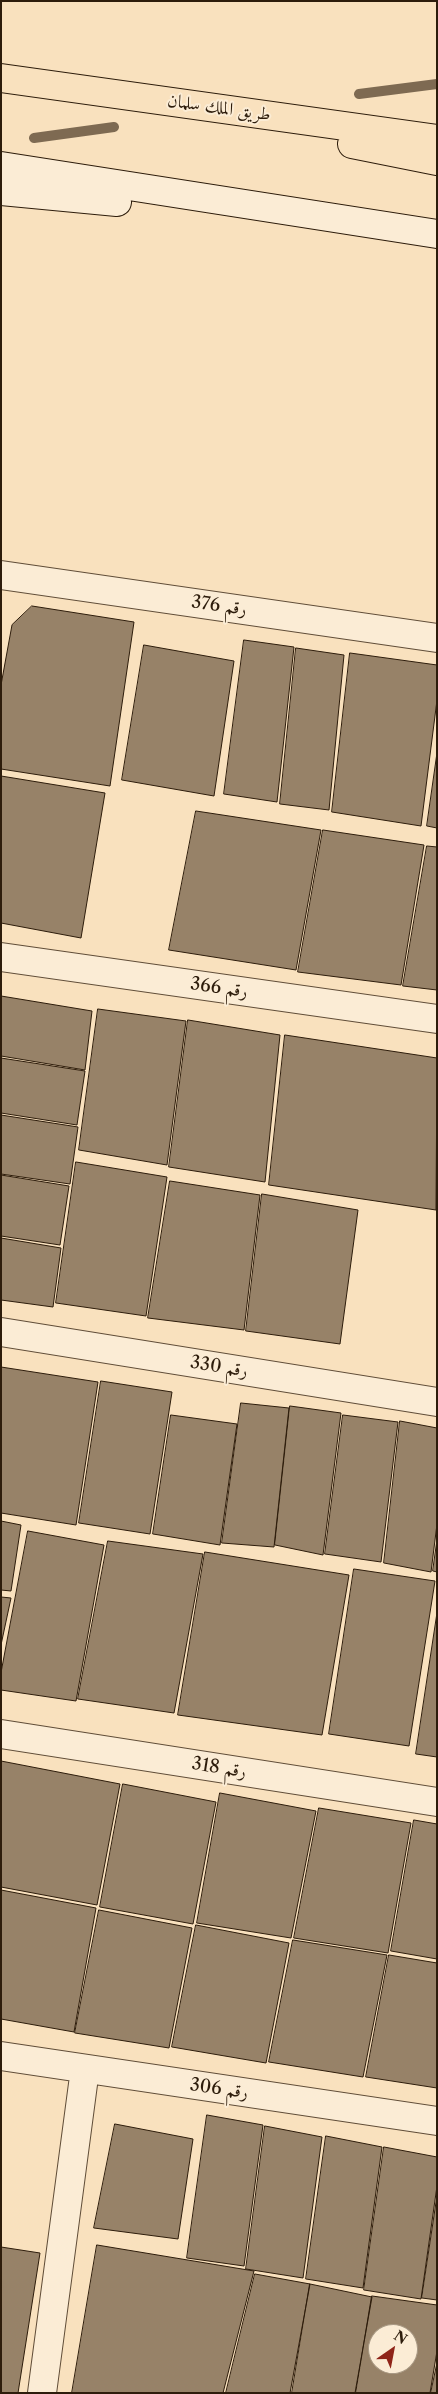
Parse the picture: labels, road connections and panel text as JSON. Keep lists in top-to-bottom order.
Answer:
{
  "streets": {
    "highway": ["طريق الملك سلمان"],
    "street": [
      "رقم 376",
      "رقم 366",
      "رقم 330",
      "رقم 318",
      "رقم 306"
    ]
  },
  "north": "top right"
}
